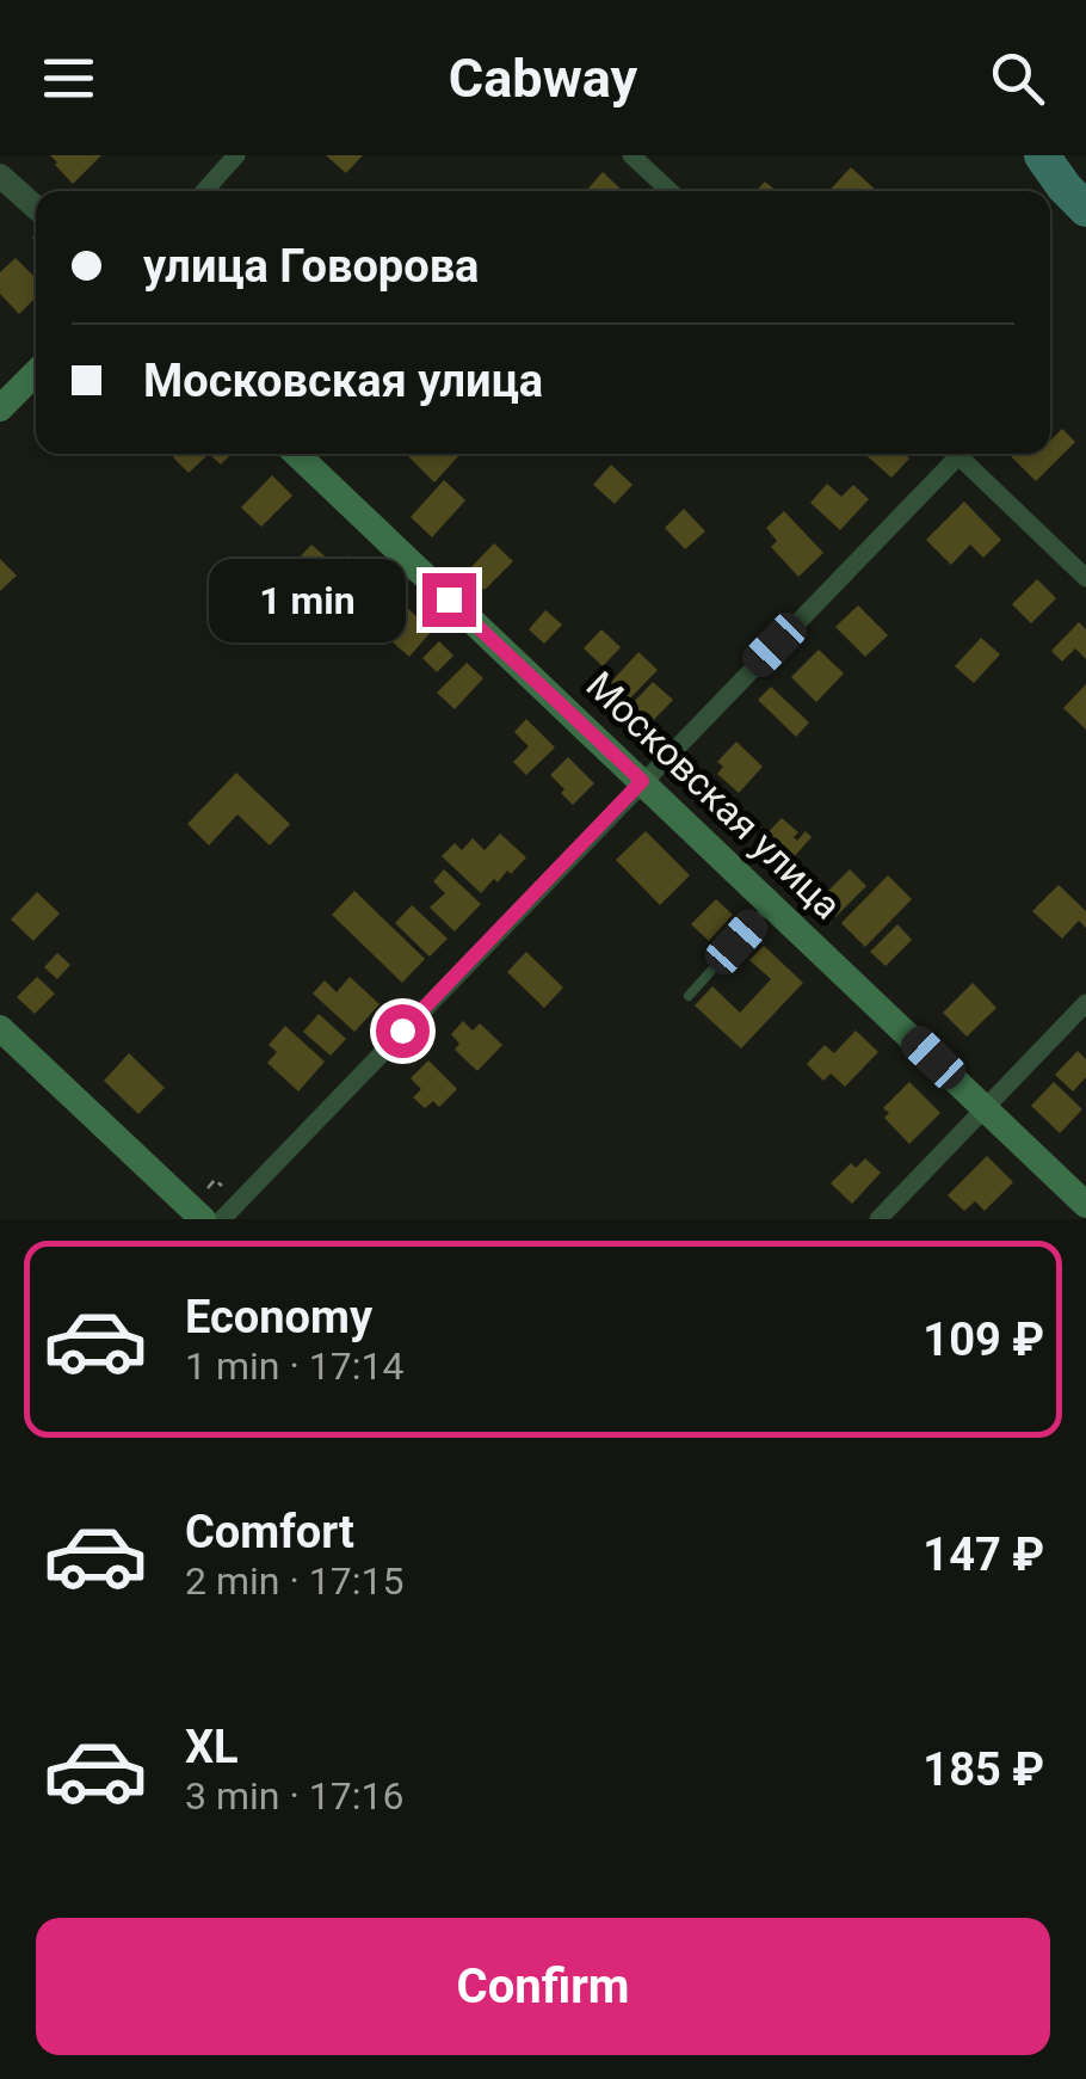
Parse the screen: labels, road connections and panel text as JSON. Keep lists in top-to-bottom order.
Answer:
{
  "streets": {
    "main road": ["Московская улица"]
  },
  "page": {
    "header": "Cabway",
    "banner": ["улица Говорова", "Московская улица"],
    "bubble": "1 min",
    "list": [
      {
        "name": "Economy",
        "note": "1 min · 17:14",
        "value": "109 ₽"
      },
      {
        "name": "Comfort",
        "note": "2 min · 17:15",
        "value": "147 ₽"
      },
      {
        "name": "XL",
        "note": "3 min · 17:16",
        "value": "185 ₽"
      }
    ],
    "buttons": "Confirm"
  }
}
